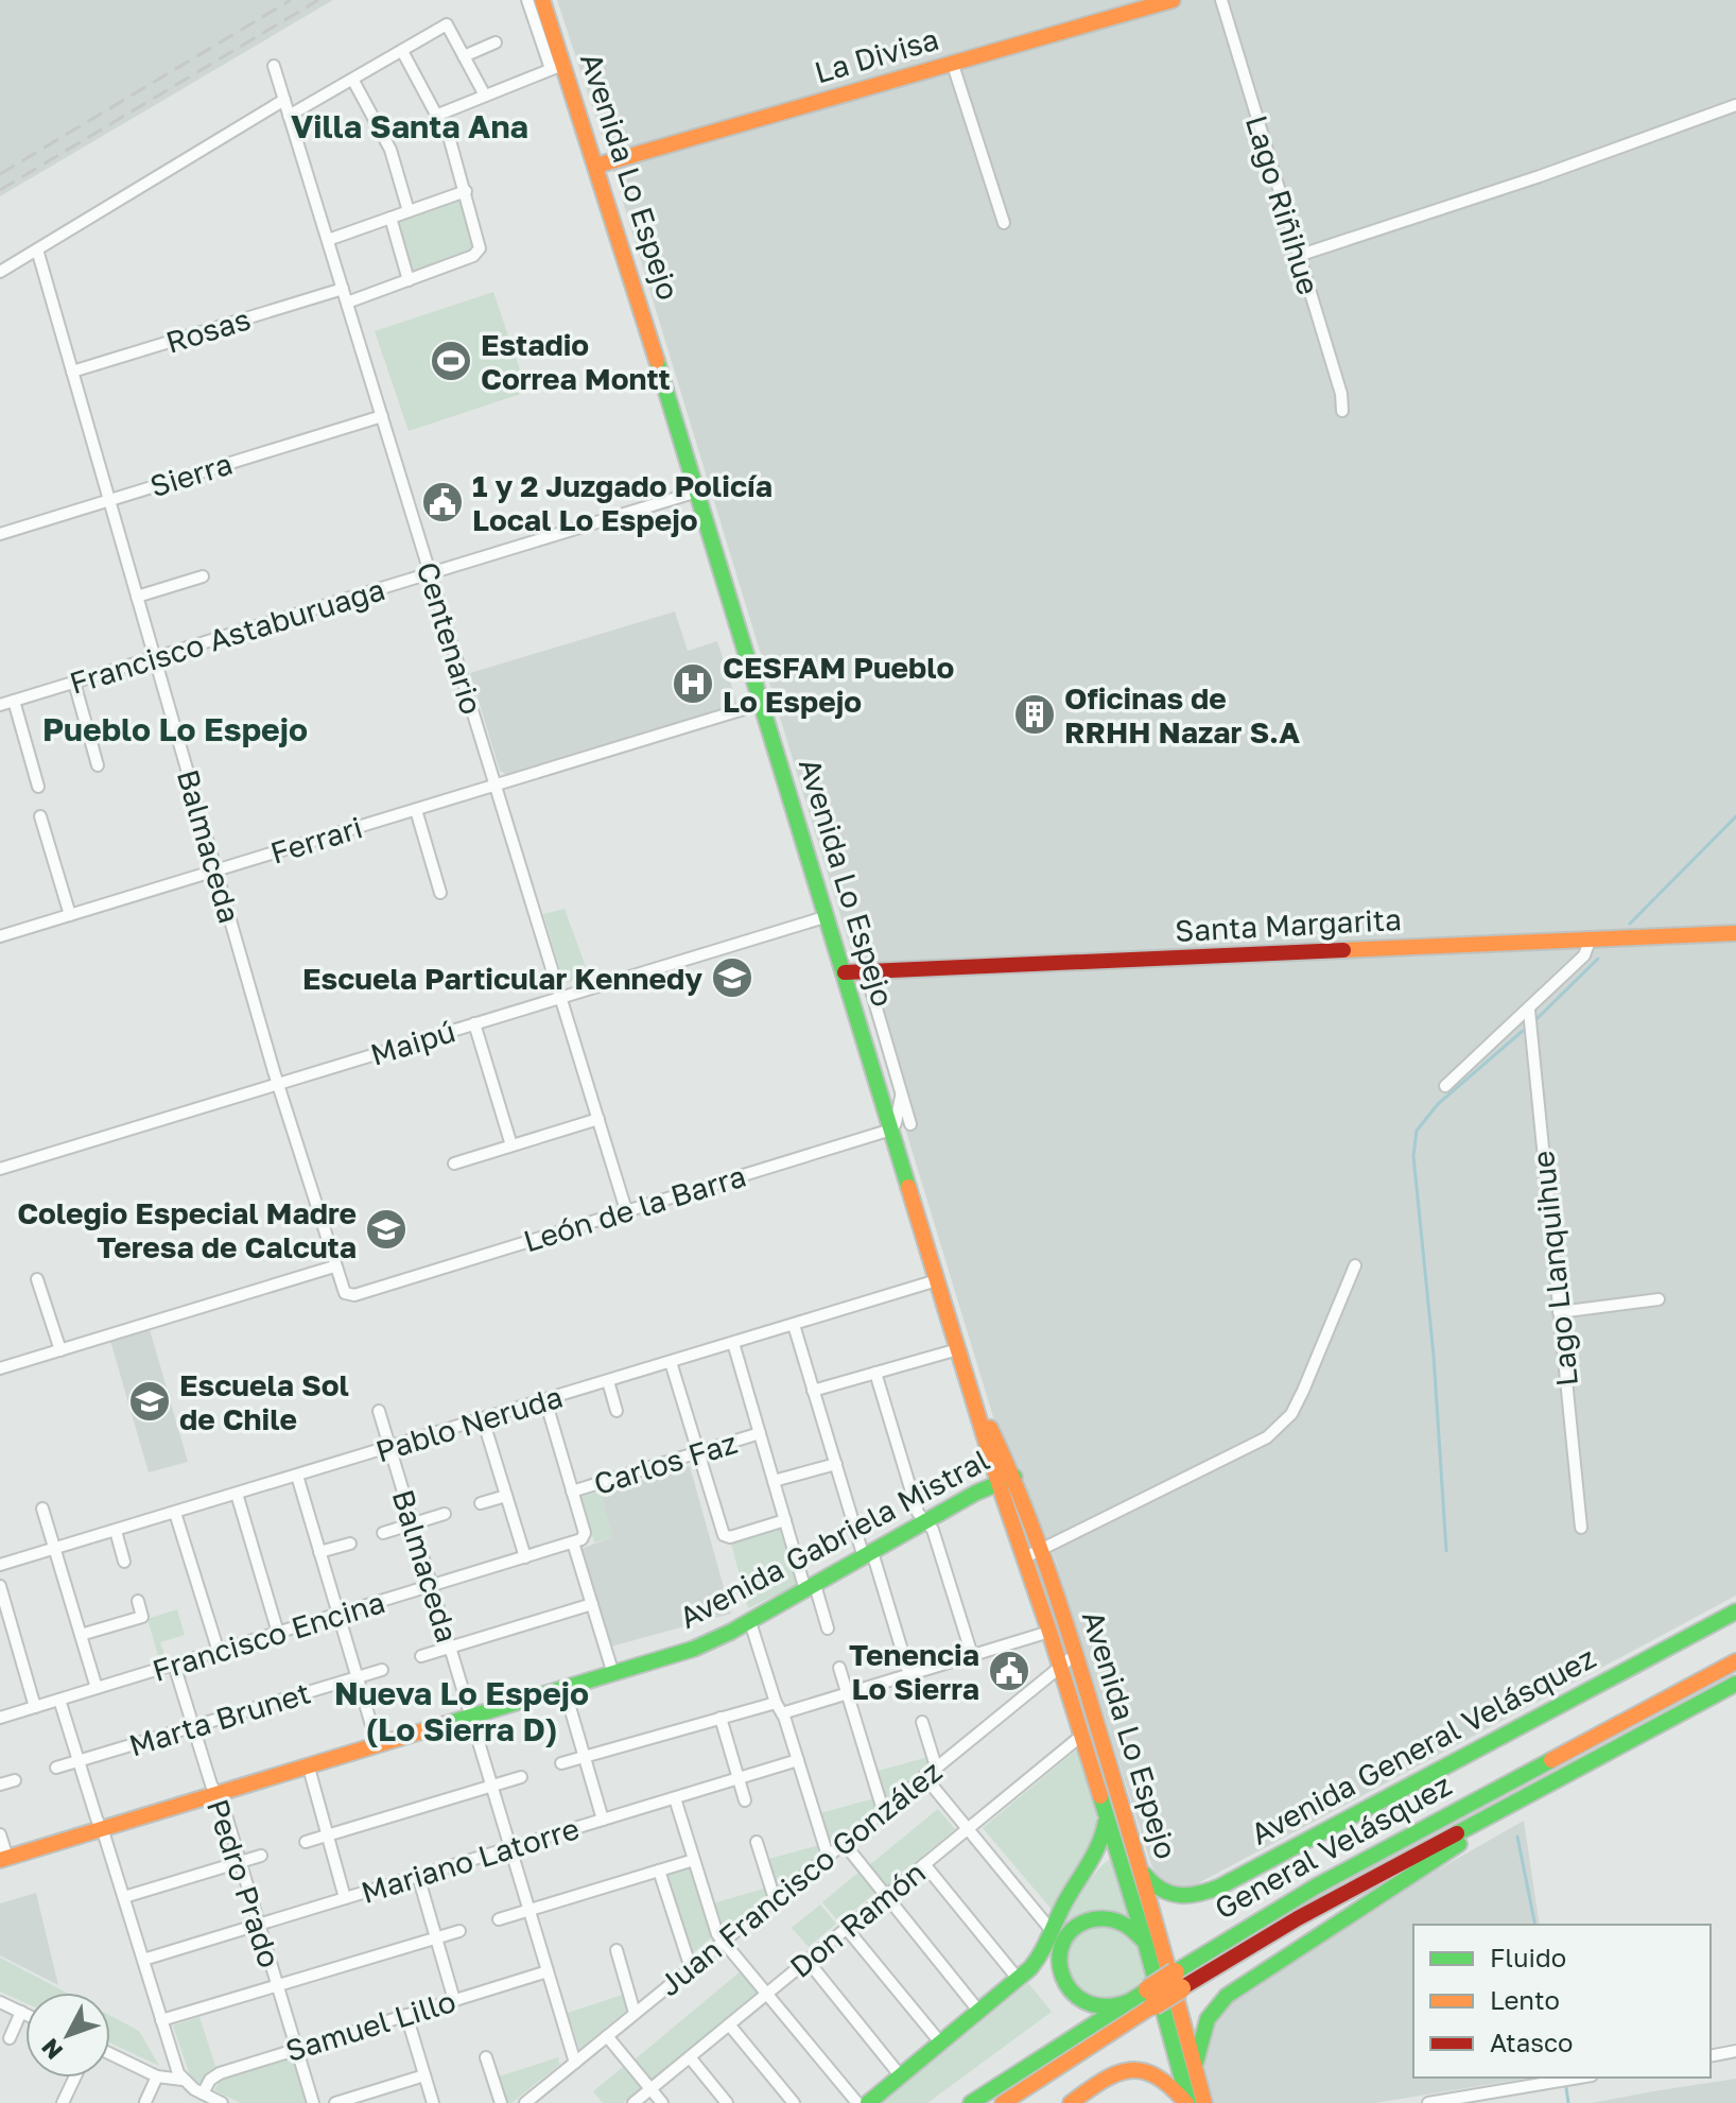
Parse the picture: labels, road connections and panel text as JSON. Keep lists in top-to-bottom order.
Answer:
{
  "streets": {
    "main road": [
      "La Divisa",
      "Avenida Lo Espejo",
      "Santa Margarita",
      "Avenida Gabriela Mistral",
      "Avenida General Velásquez",
      "General Velásquez"
    ],
    "street": [
      "Lago Riñihue",
      "Rosas",
      "Sierra",
      "Francisco Astaburuaga",
      "Centenario",
      "Ferrari",
      "Balmaceda",
      "Maipú",
      "León de la Barra",
      "Lago Llanquihue",
      "Pablo Neruda",
      "Carlos Faz",
      "Francisco Encina",
      "Marta Brunet",
      "Mariano Latorre",
      "Juan Francisco González",
      "Pedro Prado",
      "Don Ramón",
      "Samuel Lillo"
    ]
  },
  "crossings": [
    ["La Divisa", "Avenida Lo Espejo"],
    ["Avenida Lo Espejo", "Francisco Astaburuaga"],
    ["Avenida Lo Espejo", "Ferrari"],
    ["Avenida Lo Espejo", "Santa Margarita"],
    ["Avenida Lo Espejo", "Maipú"],
    ["Avenida Lo Espejo", "León de la Barra"],
    ["Avenida Lo Espejo", "Pablo Neruda"],
    ["Avenida Lo Espejo", "Avenida Gabriela Mistral"],
    ["Avenida Lo Espejo", "Avenida General Velásquez"],
    ["Avenida Lo Espejo", "Juan Francisco González"],
    ["Avenida Lo Espejo", "Don Ramón"],
    ["Rosas", "Centenario"],
    ["Rosas", "Balmaceda"],
    ["Sierra", "Centenario"],
    ["Sierra", "Balmaceda"],
    ["Francisco Astaburuaga", "Centenario"],
    ["Francisco Astaburuaga", "Balmaceda"],
    ["Centenario", "Ferrari"],
    ["Centenario", "Maipú"],
    ["Centenario", "León de la Barra"],
    ["Ferrari", "Balmaceda"],
    ["Balmaceda", "Maipú"],
    ["Balmaceda", "León de la Barra"],
    ["Balmaceda", "Pablo Neruda"],
    ["Balmaceda", "Avenida Gabriela Mistral"],
    ["Balmaceda", "Francisco Encina"],
    ["Balmaceda", "Mariano Latorre"],
    ["Balmaceda", "Juan Francisco González"],
    ["Balmaceda", "Samuel Lillo"],
    ["Avenida Gabriela Mistral", "Pedro Prado"],
    ["Francisco Encina", "Pedro Prado"],
    ["Marta Brunet", "Pedro Prado"],
    ["Mariano Latorre", "Pedro Prado"],
    ["Pedro Prado", "Samuel Lillo"]
  ],
  "districts": ["Villa Santa Ana", "Pueblo Lo Espejo", "Nueva Lo Espejo (Lo Sierra D)"],
  "places": {
    "sports": ["Estadio Correa Montt"],
    "public building": ["1 y 2 Juzgado Policía Local Lo Espejo", "Tenencia Lo Sierra"],
    "hospital": ["CESFAM Pueblo Lo Espejo"],
    "building": ["Oficinas de RRHH Nazar S.A"],
    "school or university": ["Escuela Particular Kennedy", "Colegio Especial Madre Teresa de Calcuta", "Escuela Sol de Chile"]
  },
  "legend": ["Fluido", "Lento", "Atasco"],
  "north": "bottom left"
}
